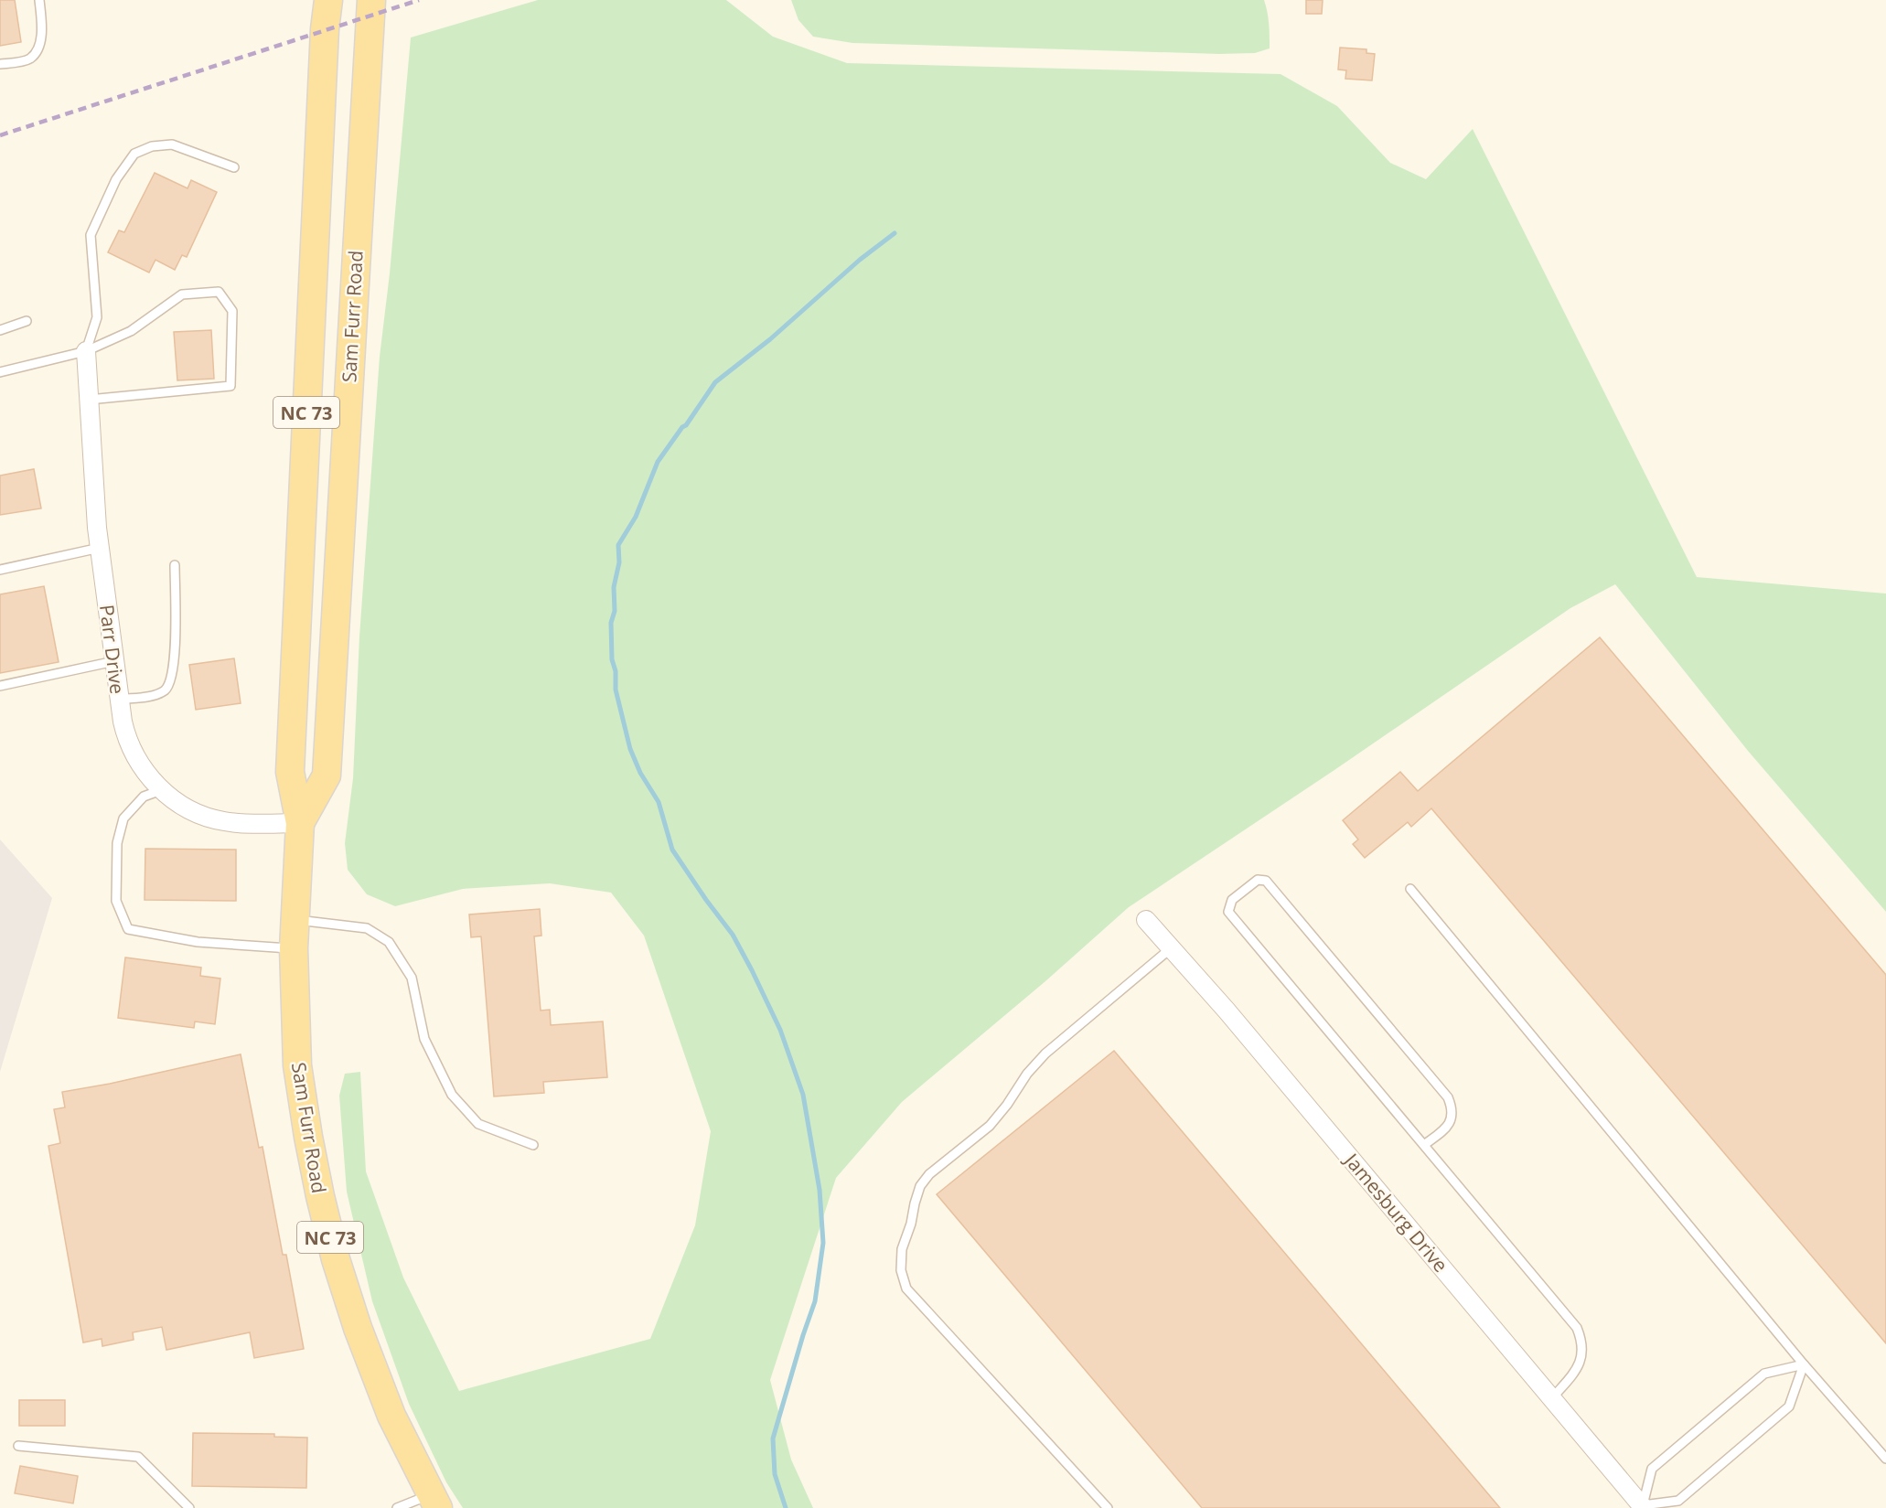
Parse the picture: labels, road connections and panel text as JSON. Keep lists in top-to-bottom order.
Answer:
{
  "streets": {
    "main road": ["Sam Furr Road", "NC 73"],
    "street": ["Parr Drive", "Jamesburg Drive"]
  },
  "crossings": [
    ["Sam Furr Road", "Parr Drive"]
  ]
}
